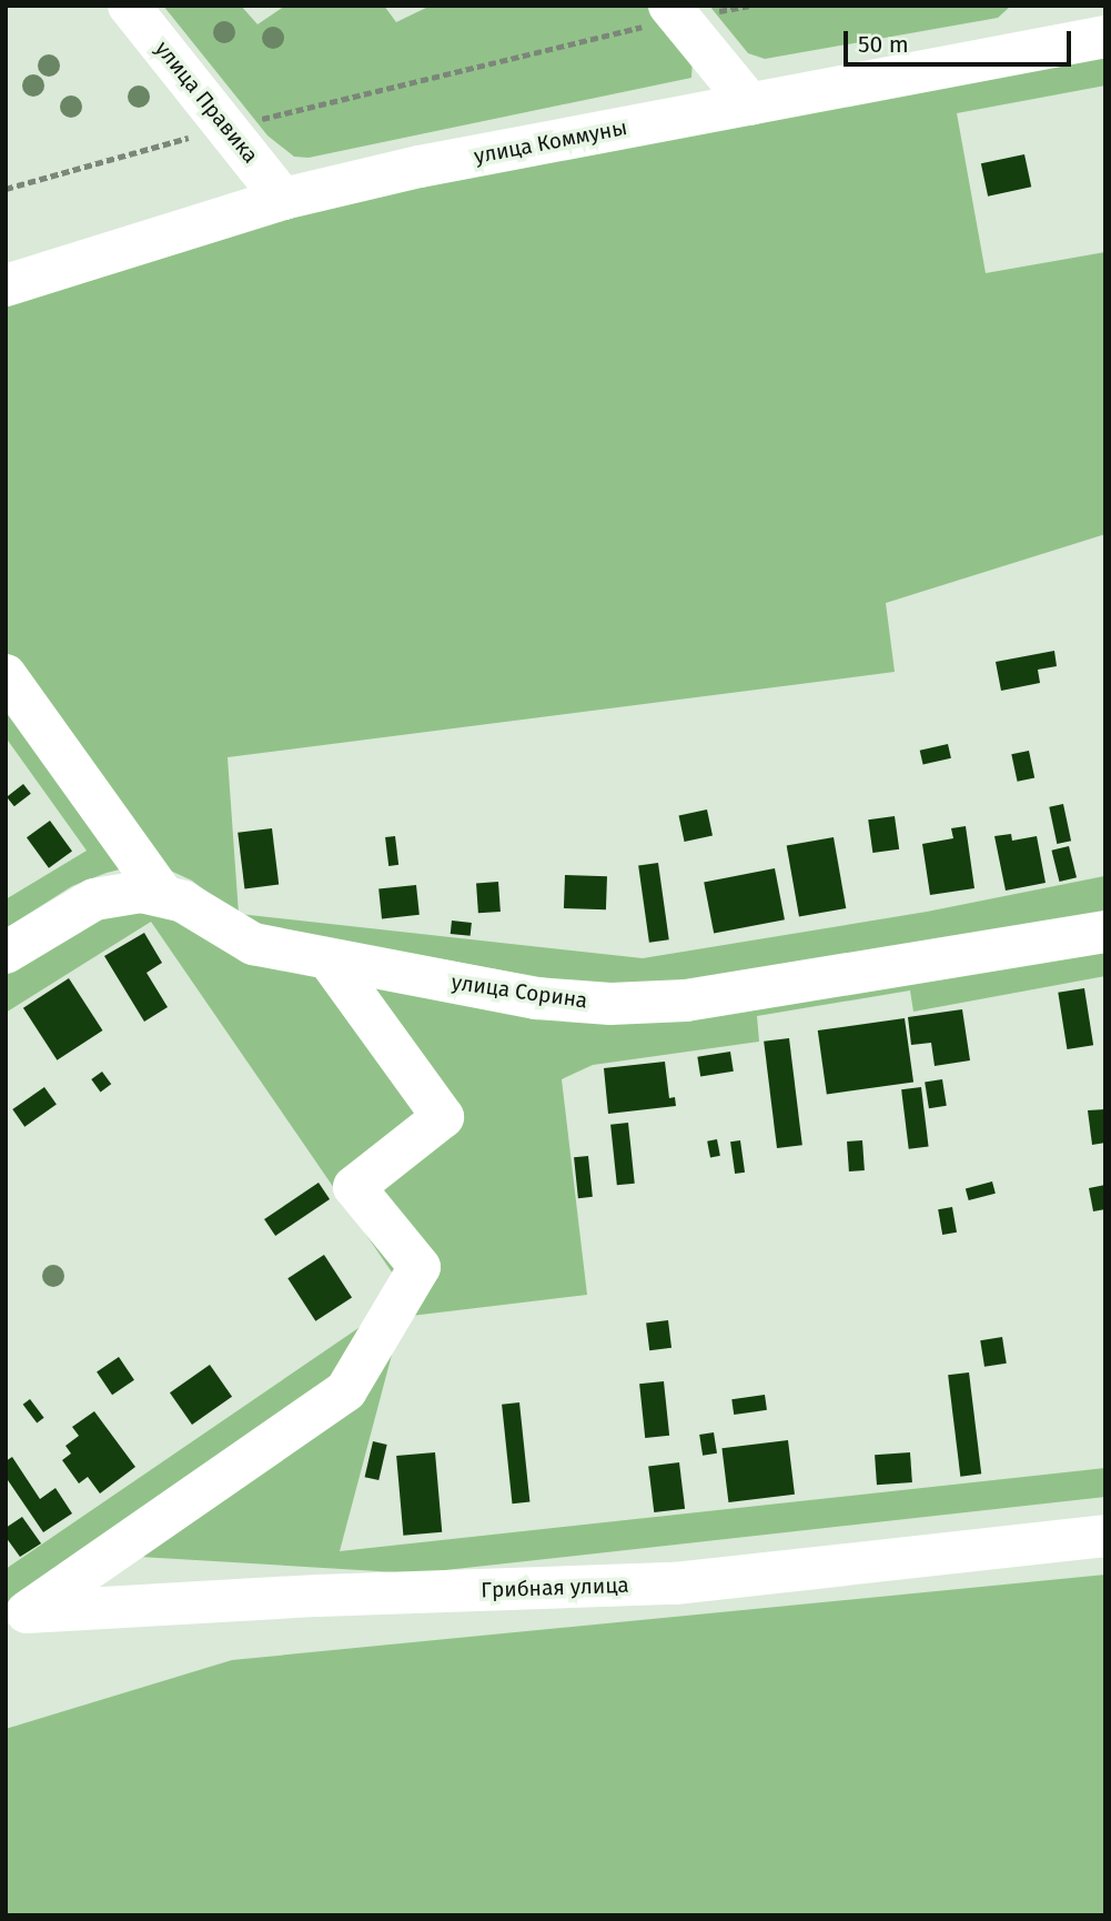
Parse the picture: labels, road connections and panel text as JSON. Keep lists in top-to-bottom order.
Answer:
{
  "streets": {
    "street": [
      "улица Правика",
      "улица Коммуны",
      "улица Сорина",
      "Грибная улица"
    ]
  },
  "crossings": [
    ["улица Правика", "улица Коммуны"]
  ],
  "scale_bar": "50 m"
}
